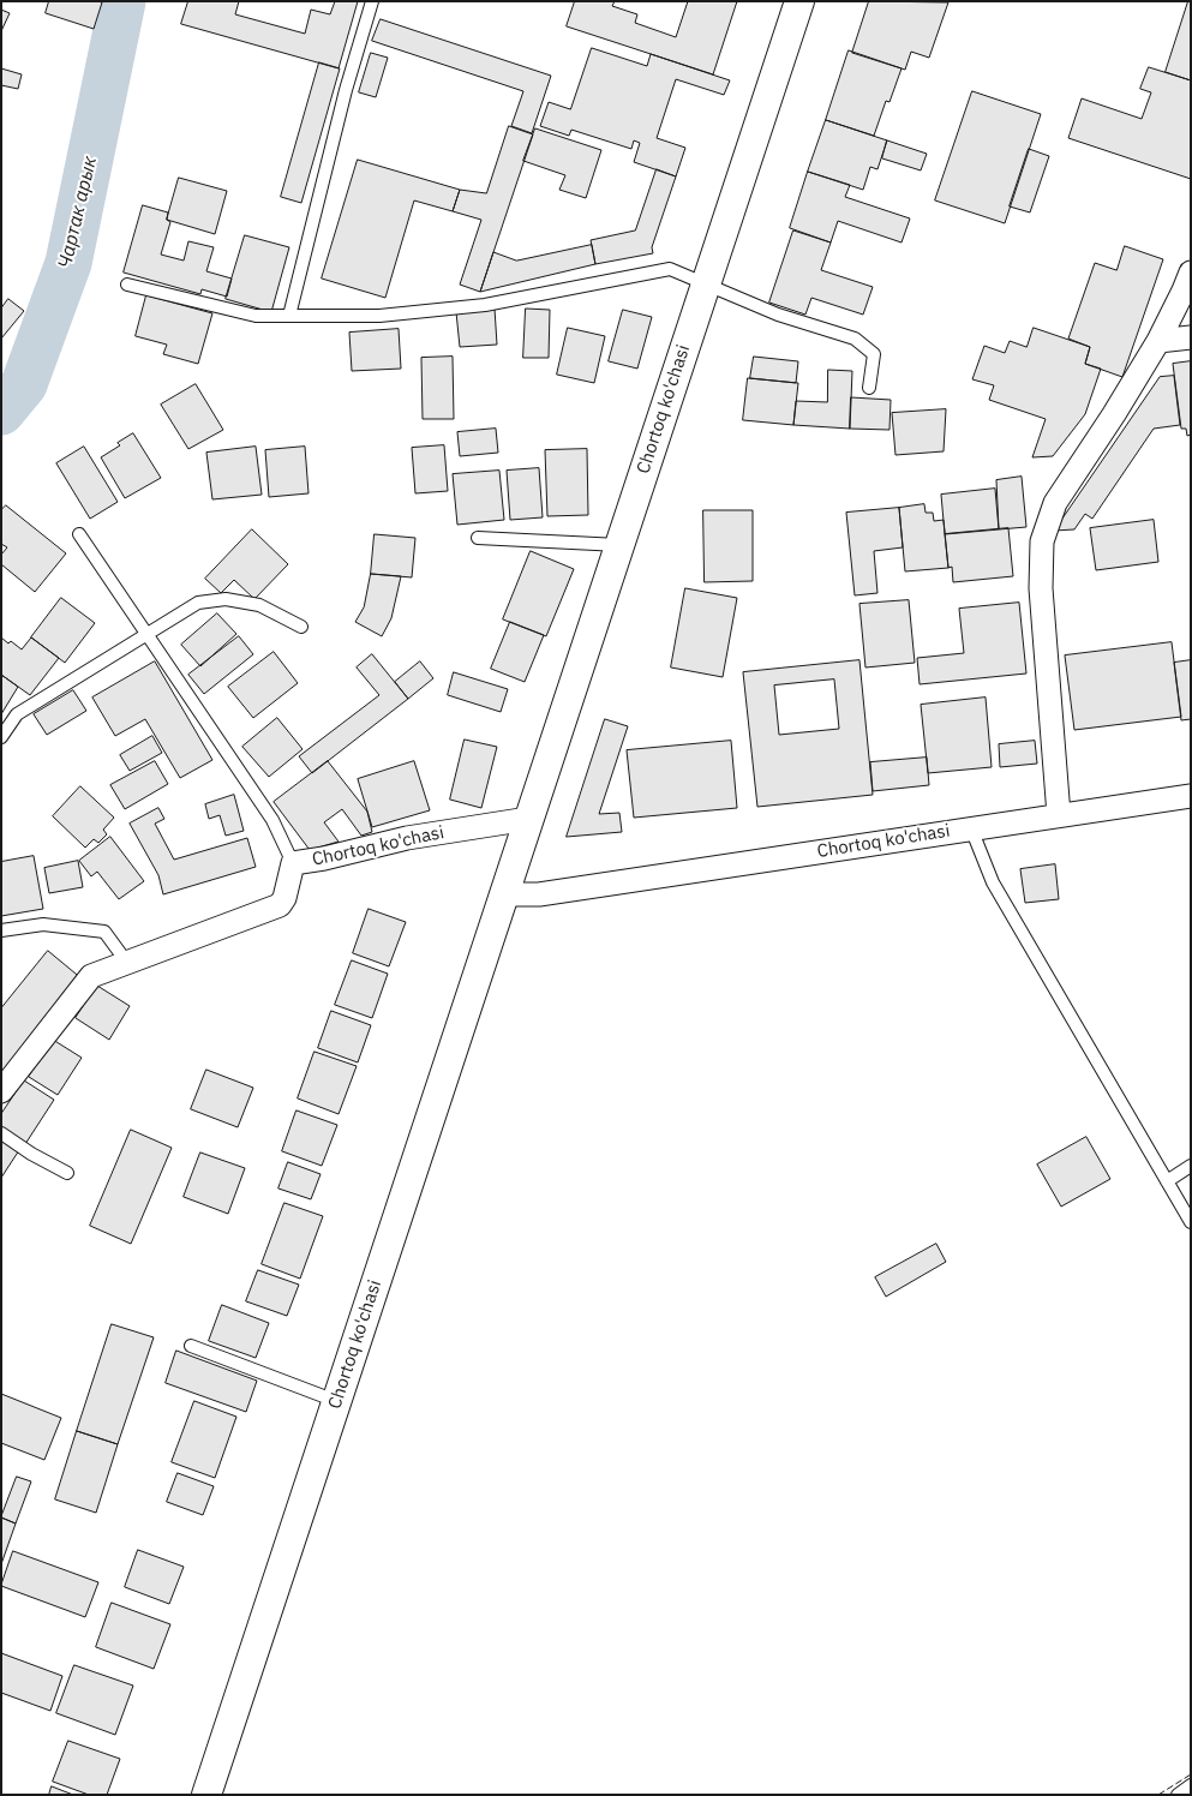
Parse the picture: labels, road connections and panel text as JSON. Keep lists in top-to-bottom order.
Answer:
{
  "streets": {
    "street": ["Chortoq ko'chasi"]
  },
  "water": ["Чартак арык"]
}
